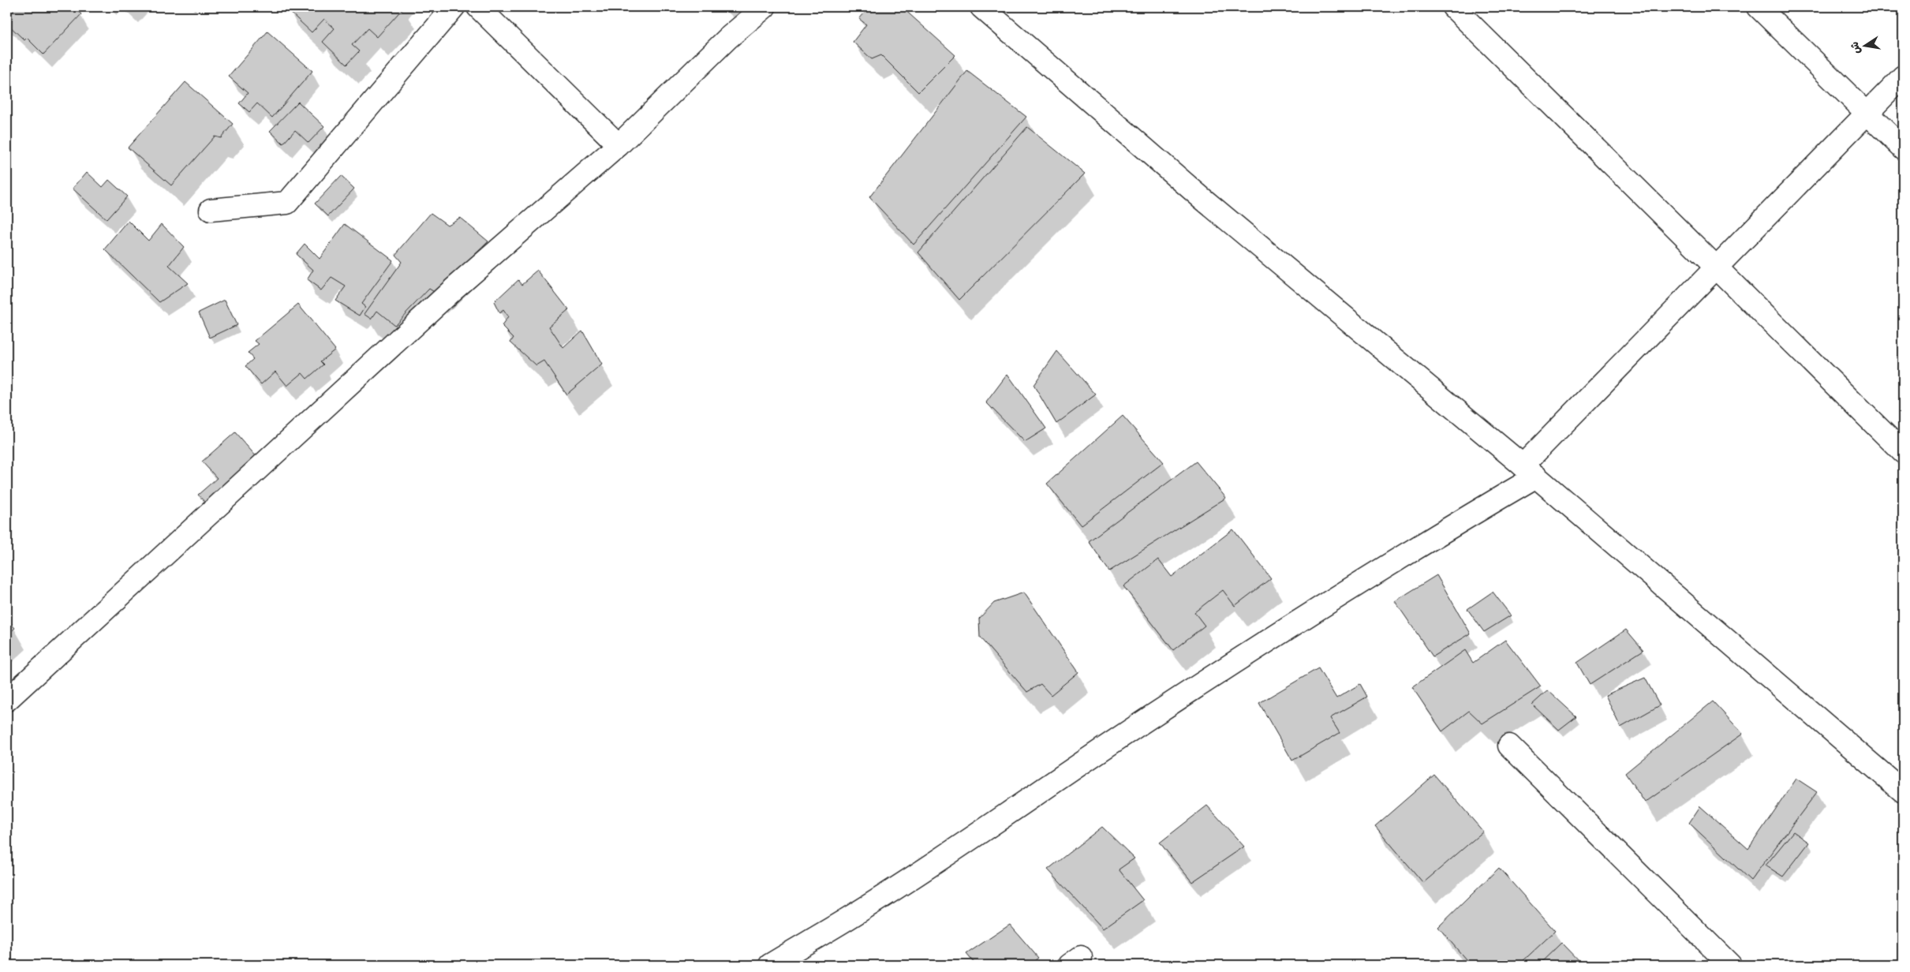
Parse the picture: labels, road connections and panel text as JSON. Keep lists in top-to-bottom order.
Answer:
{
  "north": "left"
}
